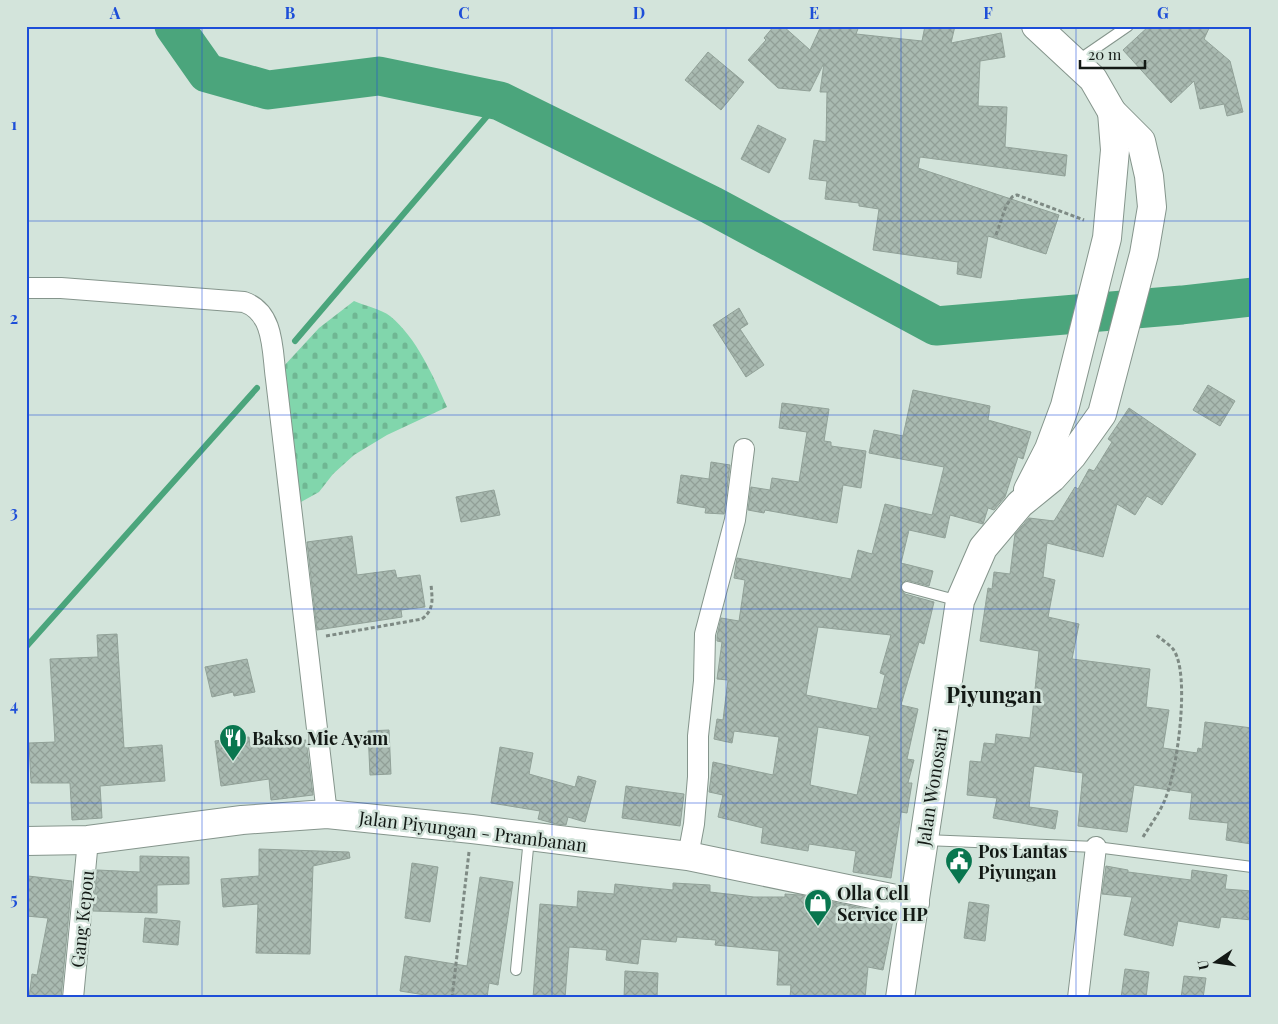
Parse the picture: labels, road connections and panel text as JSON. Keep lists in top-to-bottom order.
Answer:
{
  "streets": {
    "main road": ["Jalan Wonosari", "Jalan Piyungan - Prambanan"],
    "street": ["Gang Kepou"]
  },
  "crossings": [
    ["Jalan Wonosari", "Jalan Piyungan - Prambanan"],
    ["Jalan Piyungan - Prambanan", "Gang Kepou"]
  ],
  "districts": ["Piyungan"],
  "places": {
    "restaurant": ["Bakso Mie Ayam"],
    "public building": ["Pos Lantas Piyungan"],
    "shop": ["Olla Cell Service HP"]
  },
  "scale_bar": "20 m",
  "north": "left",
  "grid": {
    "columns": [
      "A",
      "B",
      "C",
      "D",
      "E",
      "F",
      "G"
    ],
    "rows": [
      "1",
      "2",
      "3",
      "4",
      "5"
    ]
  }
}
